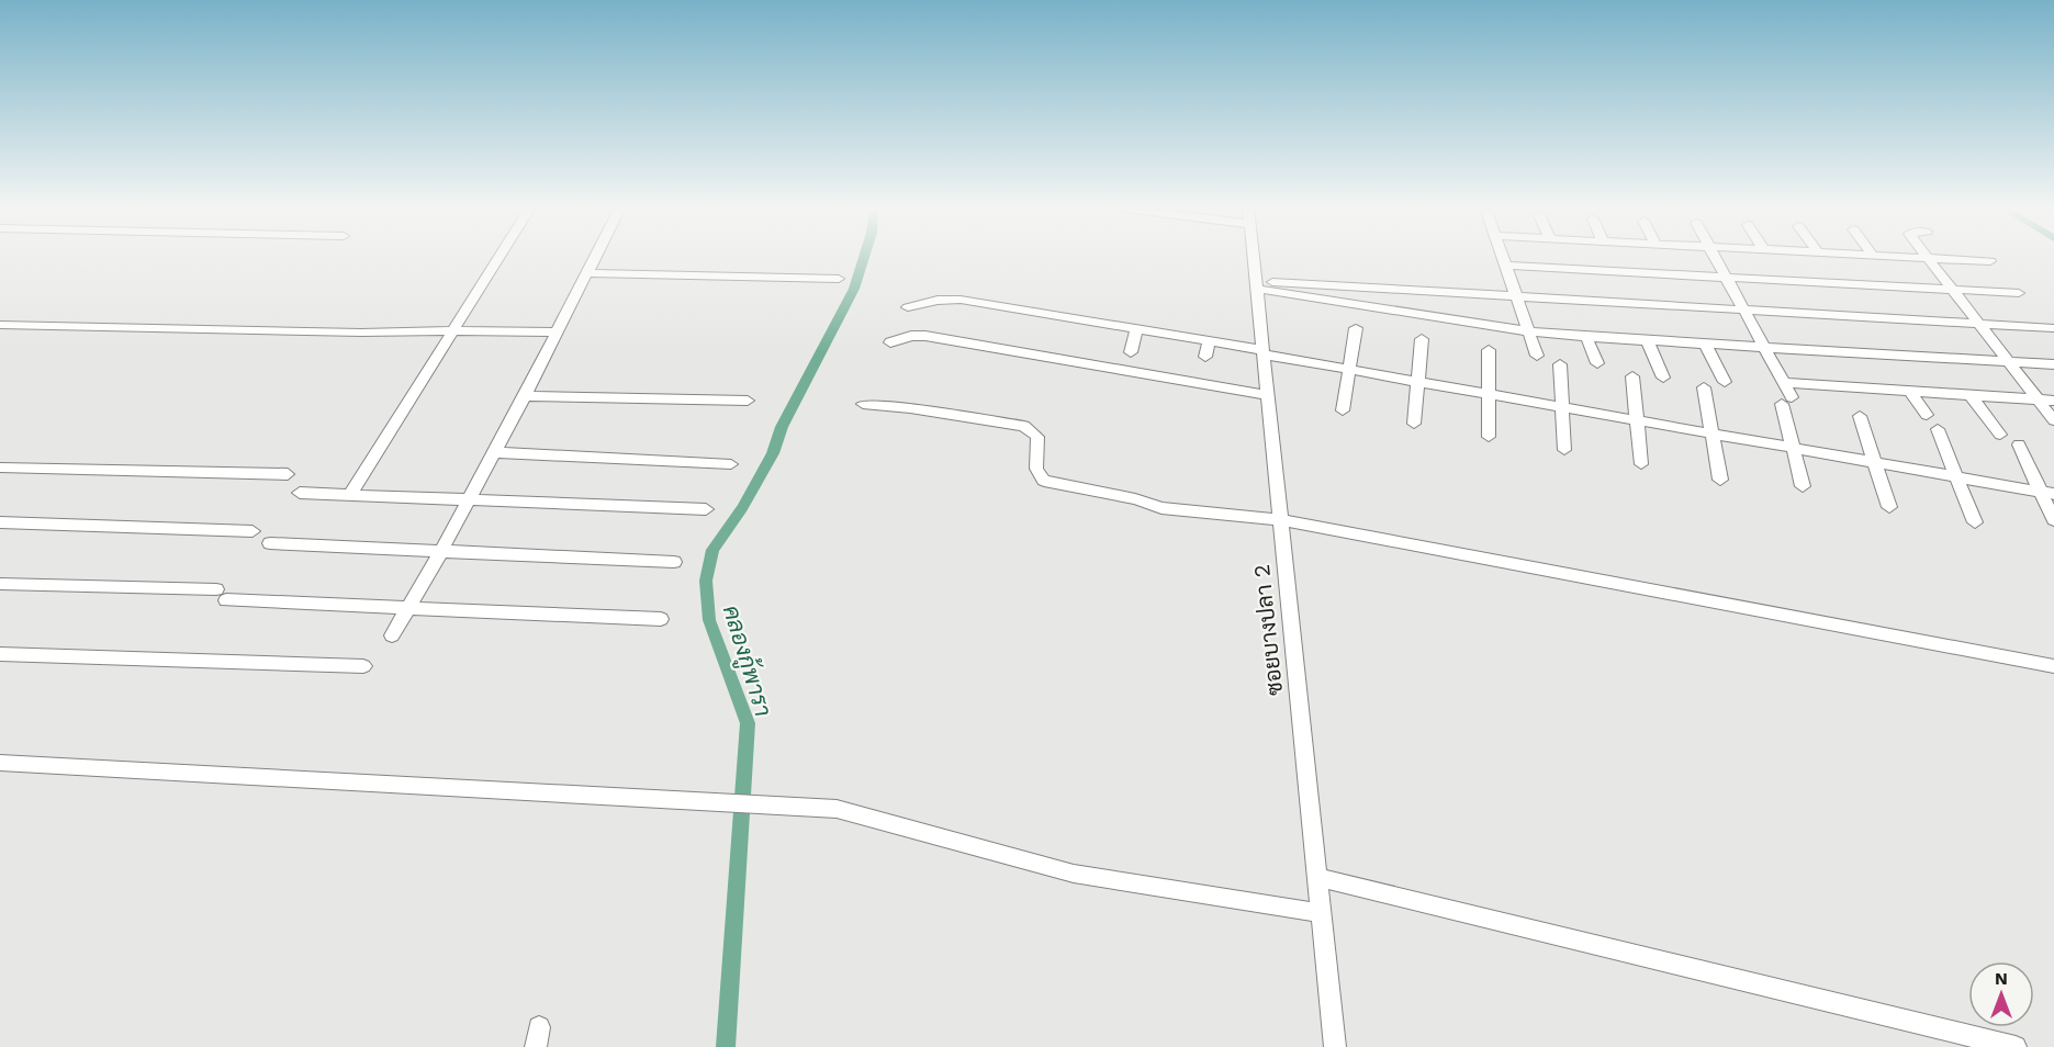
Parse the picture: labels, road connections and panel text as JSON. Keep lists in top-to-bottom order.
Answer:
{
  "streets": {
    "street": ["ซอยบางปลา 2"]
  },
  "water": ["คลองกู้พารา"],
  "north": "top"
}
